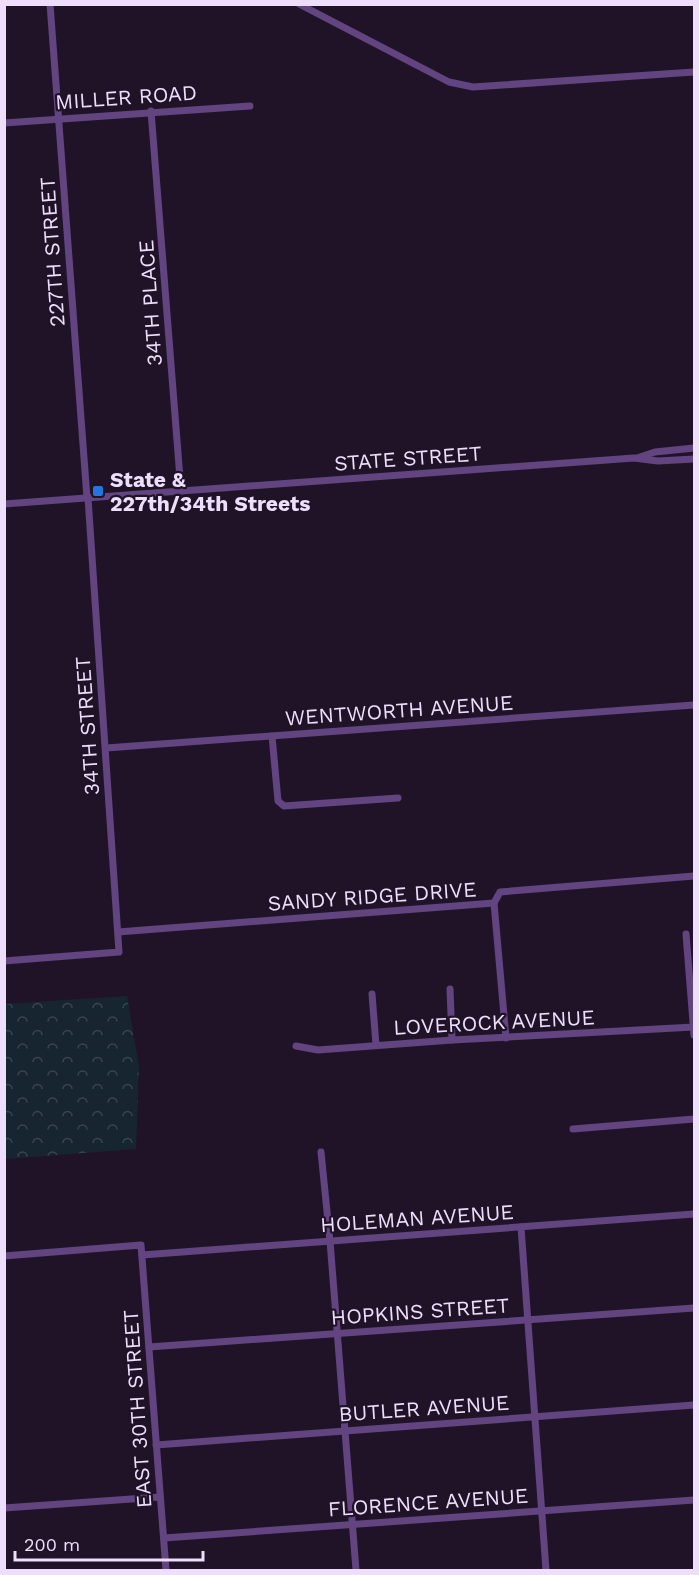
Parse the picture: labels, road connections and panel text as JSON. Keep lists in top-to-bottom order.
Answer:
{
  "streets": {
    "street": [
      "MILLER ROAD",
      "227TH STREET",
      "34TH PLACE",
      "STATE STREET",
      "WENTWORTH AVENUE",
      "34TH STREET",
      "SANDY RIDGE DRIVE",
      "LOVEROCK AVENUE",
      "HOLEMAN AVENUE",
      "HOPKINS STREET",
      "BUTLER AVENUE",
      "EAST 30TH STREET",
      "FLORENCE AVENUE"
    ]
  },
  "crossings": [
    ["MILLER ROAD", "227TH STREET"],
    ["MILLER ROAD", "34TH PLACE"],
    ["227TH STREET", "STATE STREET"],
    ["227TH STREET", "34TH STREET"],
    ["34TH PLACE", "STATE STREET"],
    ["STATE STREET", "34TH STREET"],
    ["WENTWORTH AVENUE", "34TH STREET"],
    ["34TH STREET", "SANDY RIDGE DRIVE"],
    ["HOLEMAN AVENUE", "EAST 30TH STREET"],
    ["HOPKINS STREET", "EAST 30TH STREET"],
    ["BUTLER AVENUE", "EAST 30TH STREET"],
    ["EAST 30TH STREET", "FLORENCE AVENUE"]
  ],
  "places": {
    "transit": ["State & 227th/34th Streets"]
  },
  "scale_bar": "200 m"
}
